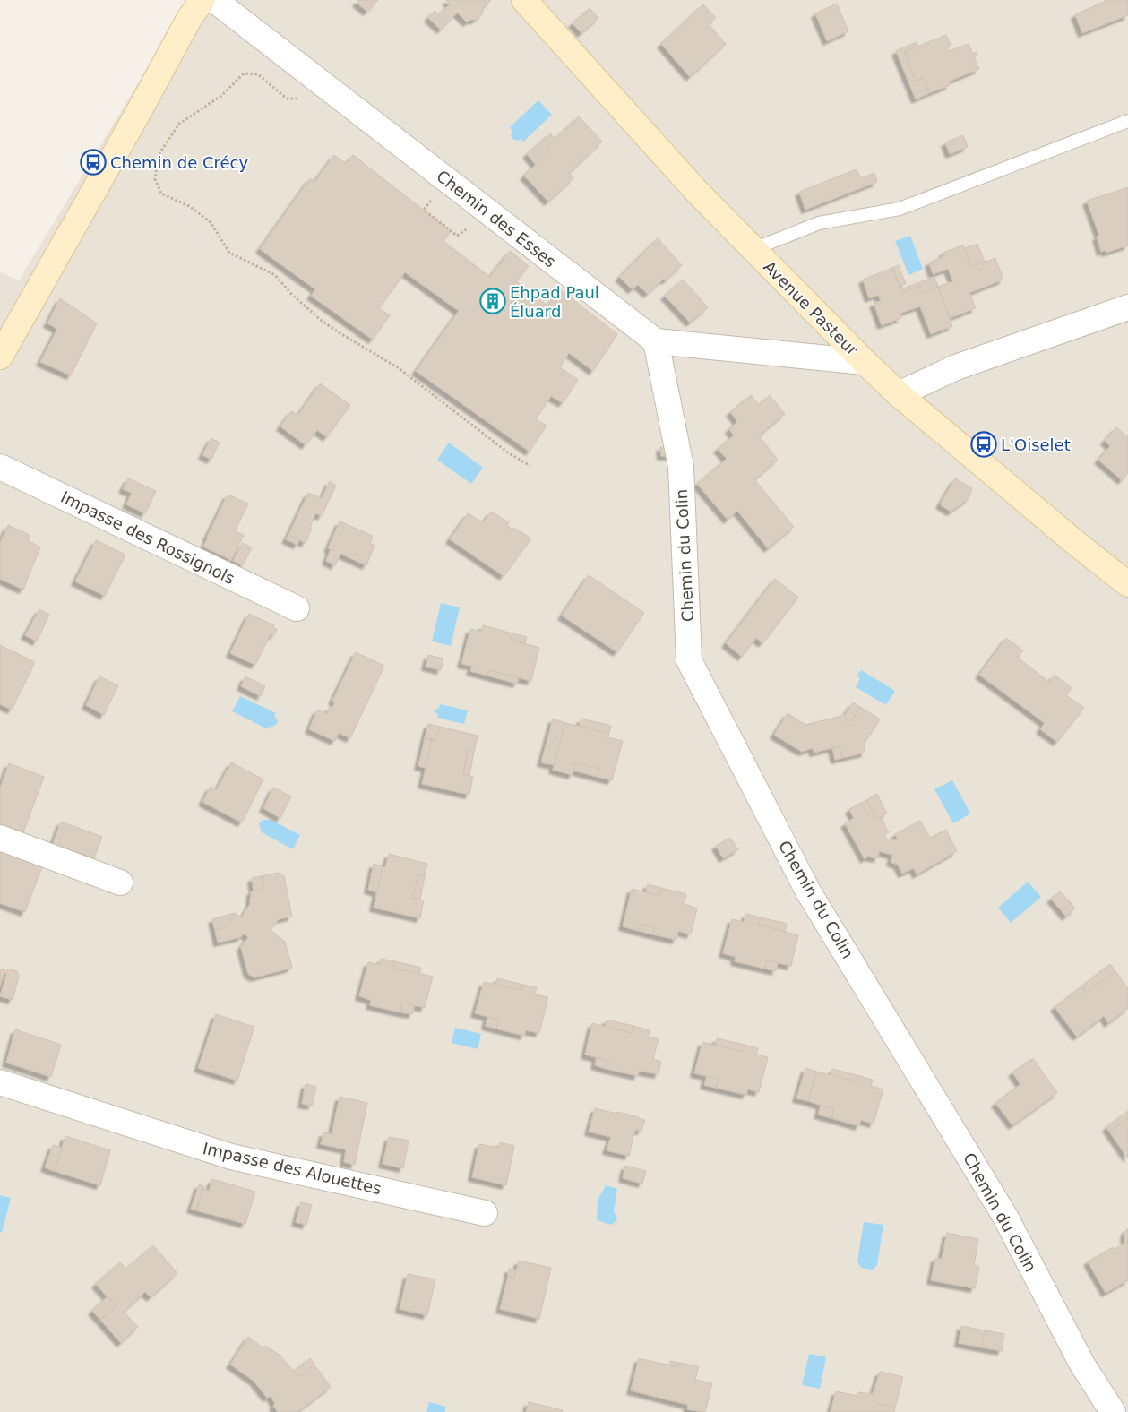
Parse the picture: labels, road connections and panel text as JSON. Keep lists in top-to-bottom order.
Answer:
{
  "streets": {
    "main road": ["Avenue Pasteur"],
    "street": [
      "Chemin des Esses",
      "Impasse des Rossignols",
      "Chemin du Colin",
      "Impasse des Alouettes"
    ]
  },
  "crossings": [
    ["Chemin des Esses", "Chemin du Colin"]
  ],
  "places": {
    "bus stop": ["Chemin de Crécy", "L'Oiselet"],
    "building": ["Ehpad Paul Éluard"]
  }
}
